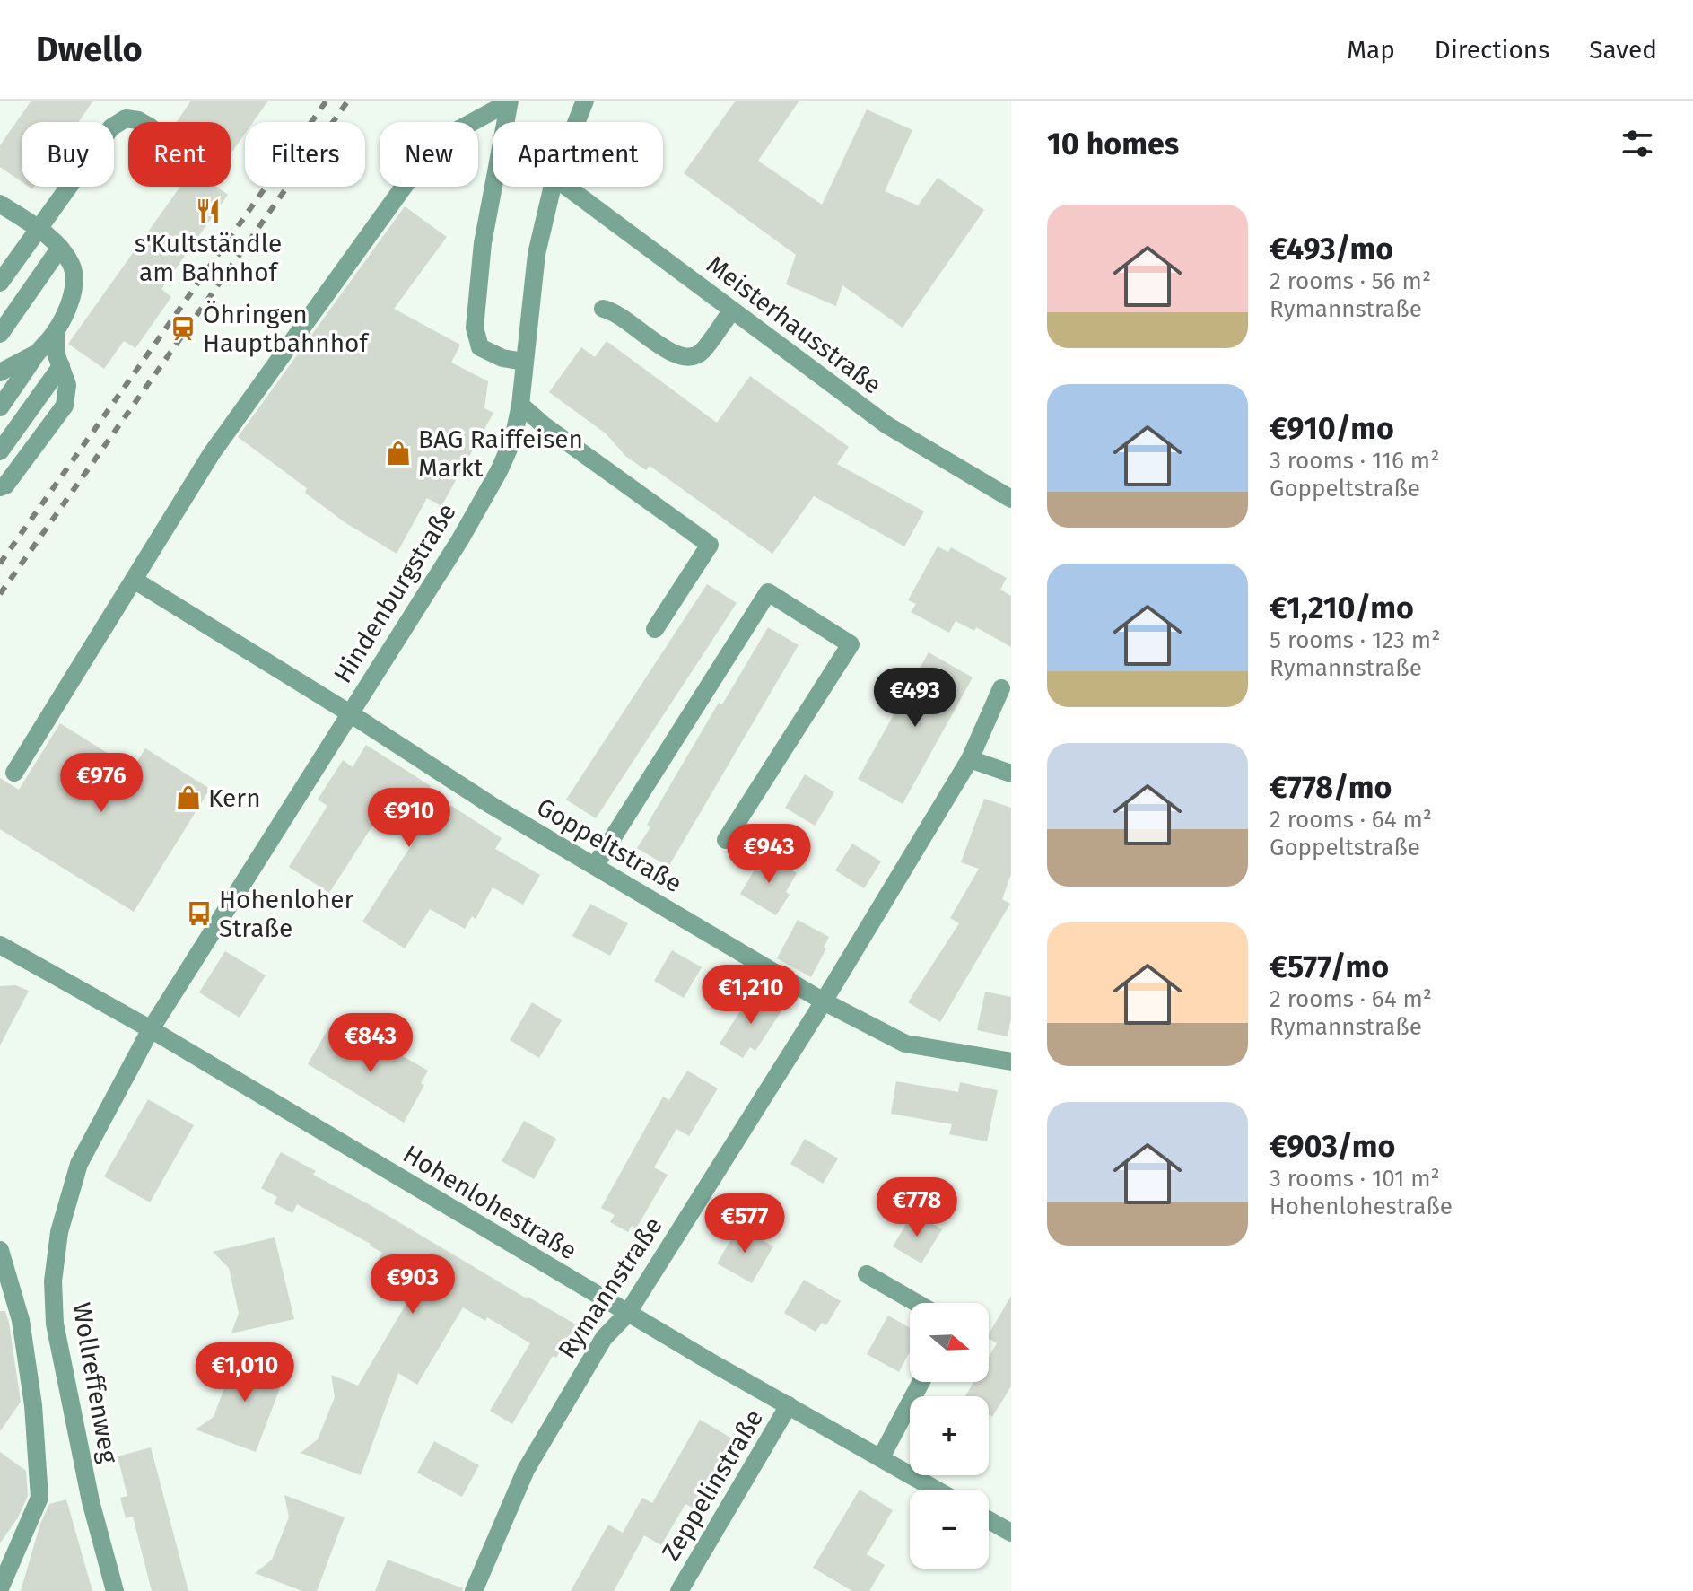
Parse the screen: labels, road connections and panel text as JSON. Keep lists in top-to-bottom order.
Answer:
{
  "streets": {
    "street": [
      "Meisterhausstraße",
      "Hindenburgstraße",
      "Goppeltstraße",
      "Hohenlohestraße",
      "Rymannstraße",
      "Wollreffenweg",
      "Zeppelinstraße"
    ]
  },
  "crossings": [
    ["Hindenburgstraße", "Goppeltstraße"],
    ["Hindenburgstraße", "Hohenlohestraße"],
    ["Hindenburgstraße", "Wollreffenweg"],
    ["Goppeltstraße", "Rymannstraße"],
    ["Hohenlohestraße", "Rymannstraße"],
    ["Hohenlohestraße", "Wollreffenweg"],
    ["Hohenlohestraße", "Zeppelinstraße"]
  ],
  "places": {
    "restaurant": ["s'Kultständle am Bahnhof"],
    "station": ["Öhringen Hauptbahnhof"],
    "shop": ["BAG Raiffeisen Markt", "Kern"],
    "bus stop": ["Hohenloher Straße"]
  },
  "north": "right",
  "page": {
    "header": "Dwello",
    "nav": ["Map", "Directions", "Saved"],
    "heading": "10 homes",
    "chip": [
      "Buy",
      "Rent",
      "Filters",
      "New",
      "Apartment"
    ],
    "list": [
      {
        "name": "€493/mo",
        "note": "2 rooms · 56 m² · Rymannstraße"
      },
      {
        "name": "€910/mo",
        "note": "3 rooms · 116 m² · Goppeltstraße"
      },
      {
        "name": "€1,210/mo",
        "note": "5 rooms · 123 m² · Rymannstraße"
      },
      {
        "name": "€778/mo",
        "note": "2 rooms · 64 m² · Goppeltstraße"
      },
      {
        "name": "€577/mo",
        "note": "2 rooms · 64 m² · Rymannstraße"
      },
      {
        "name": "€903/mo",
        "note": "3 rooms · 101 m² · Hohenlohestraße"
      }
    ],
    "price": [
      "€493",
      "€976",
      "€910",
      "€943",
      "€1,210",
      "€843",
      "€778",
      "€577",
      "€903",
      "€1,010"
    ],
    "map_buttons": ["+", "−"]
  }
}
